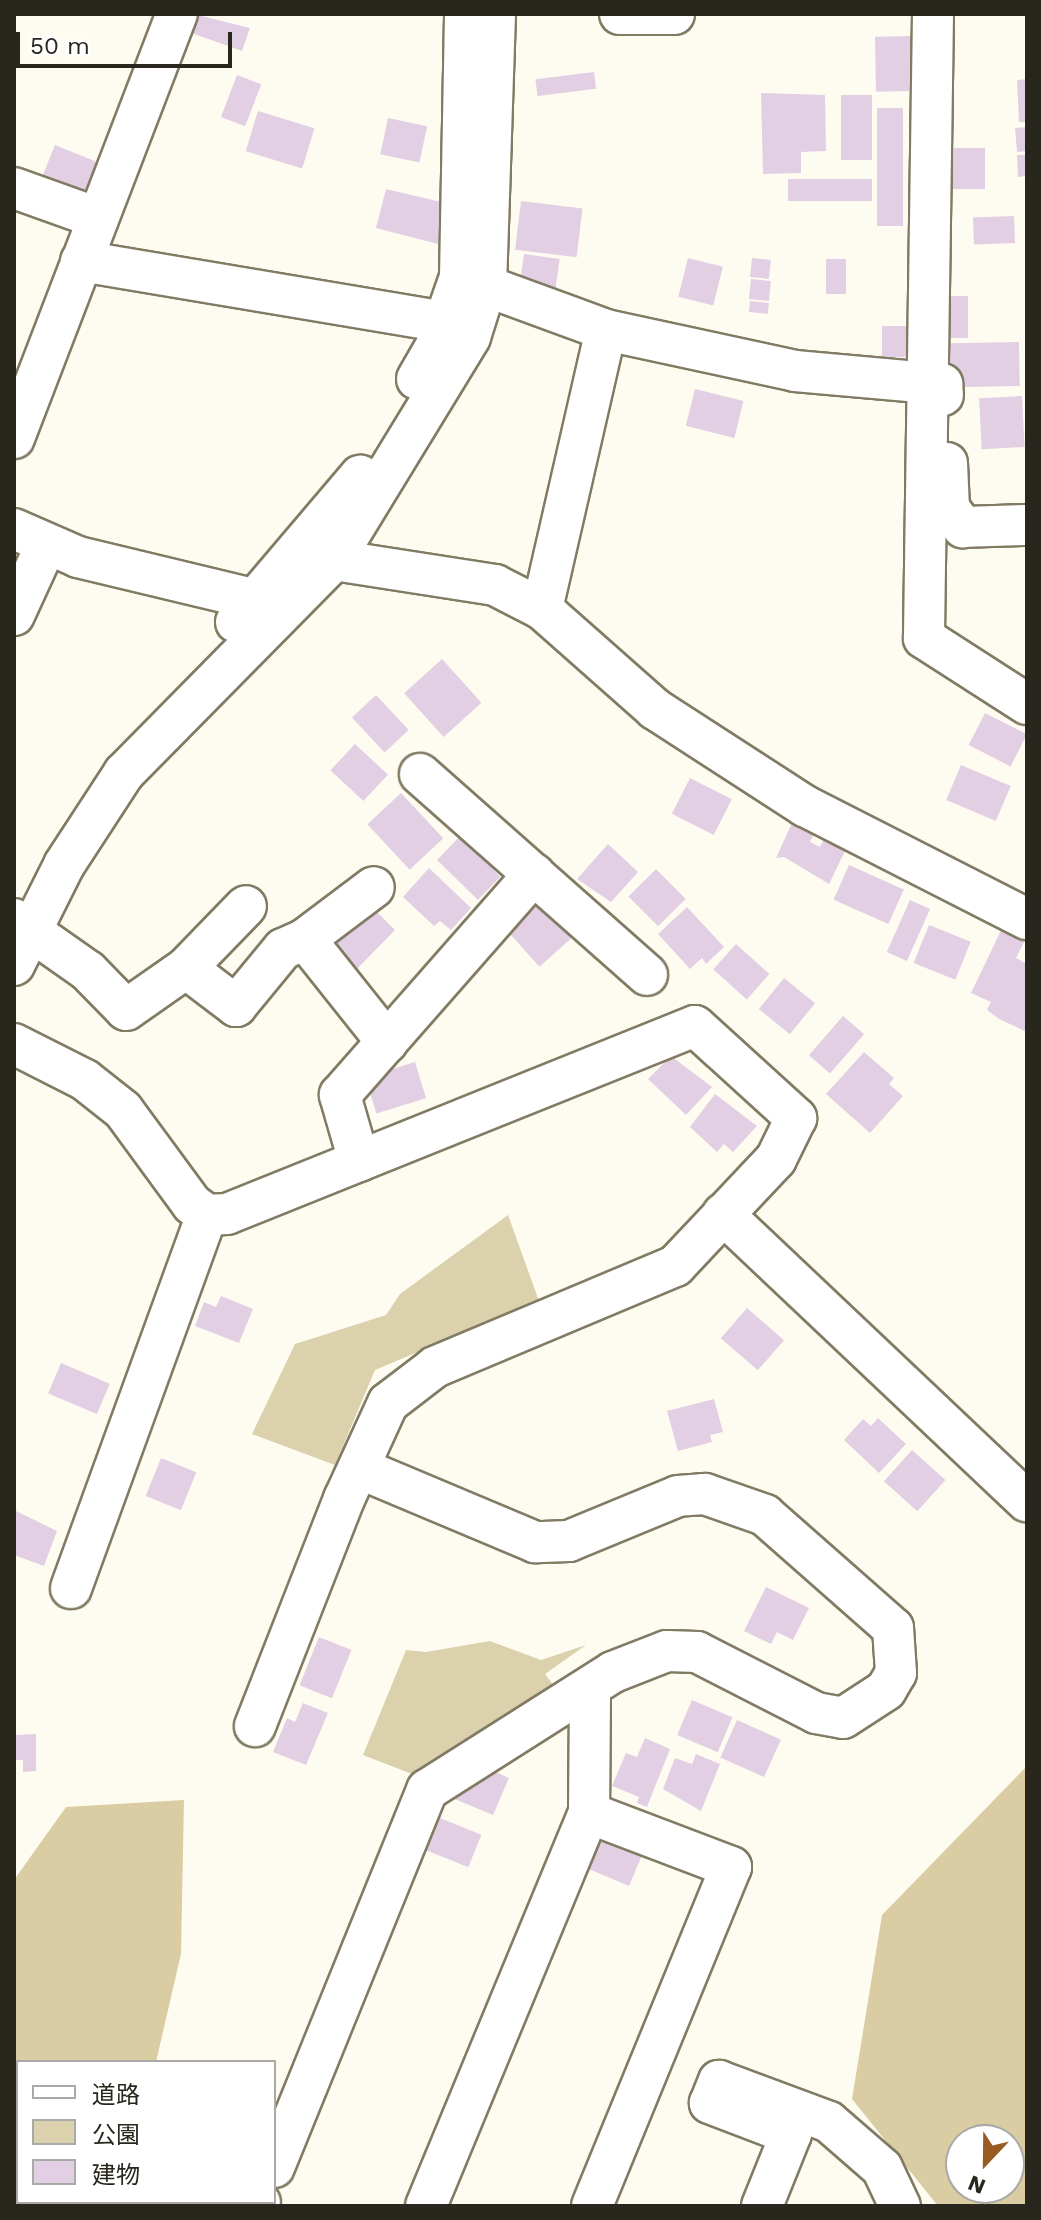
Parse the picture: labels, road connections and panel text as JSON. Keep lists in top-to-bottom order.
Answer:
{
  "legend": ["道路", "公園", "建物"],
  "scale_bar": "50 m",
  "north": "bottom"
}
